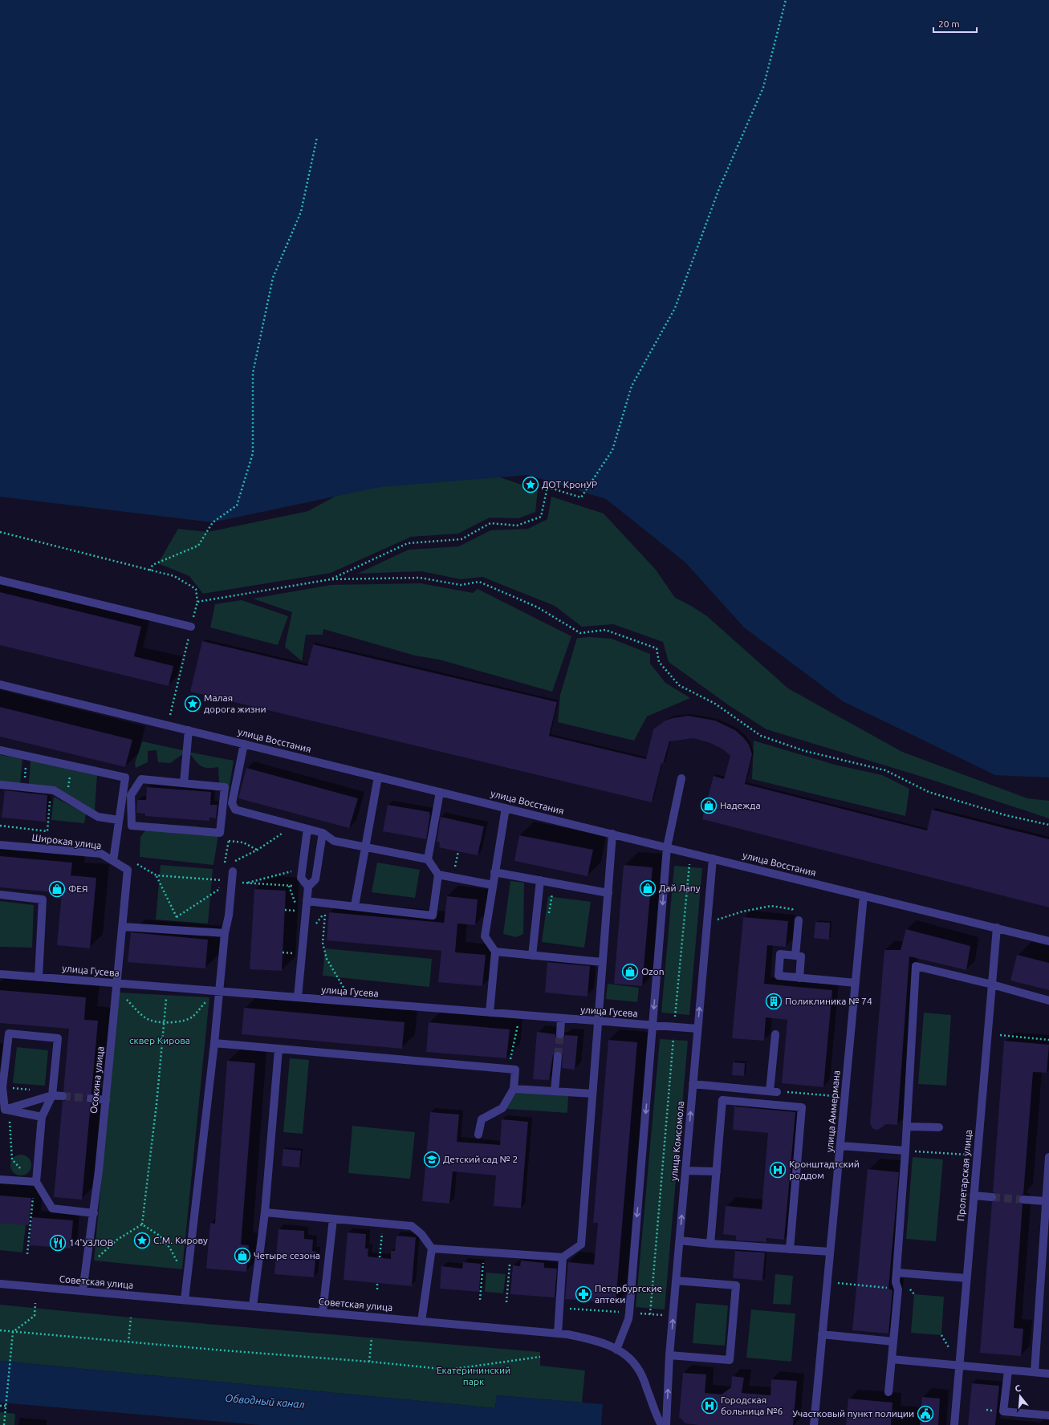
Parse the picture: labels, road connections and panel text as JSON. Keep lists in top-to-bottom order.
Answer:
{
  "streets": {
    "street": [
      "улица Восстания",
      "Широкая улица",
      "улица Гусева",
      "Осокина улица",
      "улица Аммермана",
      "улица Комсомола",
      "Пролетарская улица",
      "Советская улица"
    ]
  },
  "crossings": [
    ["улица Восстания", "улица Аммермана"],
    ["улица Восстания", "улица Комсомола"],
    ["улица Восстания", "Пролетарская улица"],
    ["Широкая улица", "Осокина улица"],
    ["улица Гусева", "Осокина улица"],
    ["улица Гусева", "улица Комсомола"],
    ["Осокина улица", "Советская улица"]
  ],
  "water": ["Обводный канал"],
  "parks": ["сквер Кирова", "Екатерининский парк"],
  "places": {
    "place": ["ДОТ КронУР", "Малая дорога жизни", "С.М. Кирову"],
    "shop": [
      "Надежда",
      "Дай Лапу",
      "ФЕЯ",
      "Ozon",
      "Четыре сезона"
    ],
    "building": ["Поликлиника № 74"],
    "school or university": ["Детский сад № 2"],
    "hospital": ["Кронштадтский роддом", "Городская больница №6"],
    "restaurant": ["14'УЗЛОВ"],
    "pharmacy": ["Петербургские аптеки"],
    "public building": ["Участковый пункт полиции"]
  },
  "scale_bar": "20 m",
  "north": "top"
}
